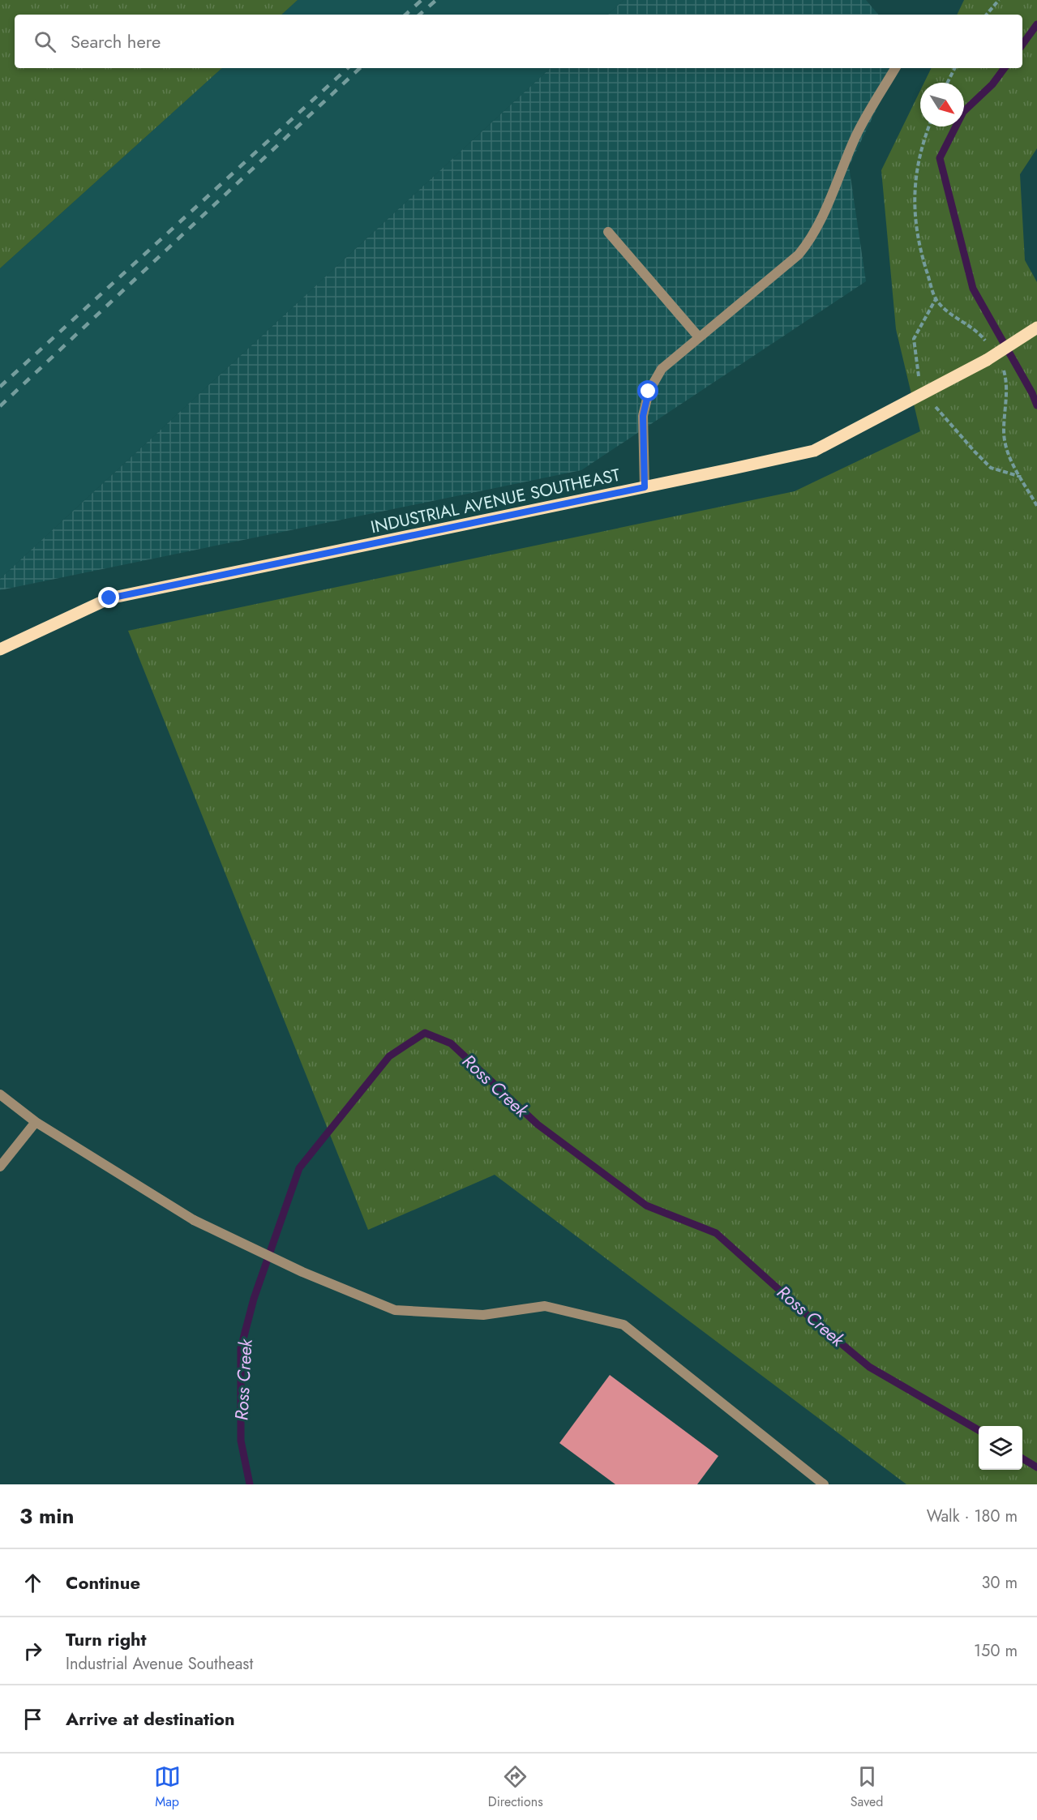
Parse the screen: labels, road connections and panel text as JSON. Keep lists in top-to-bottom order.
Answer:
{
  "streets": {
    "main road": ["INDUSTRIAL AVENUE SOUTHEAST"]
  },
  "water": ["Ross Creek"],
  "north": "bottom right",
  "page": {
    "search": "Search here",
    "heading": ["3 min", "Walk · 180 m"],
    "list": [
      ["Continue", "30 m"],
      ["Turn right", "Industrial Avenue Southeast", "150 m"],
      "Arrive at destination"
    ],
    "nav": ["Map", "Directions", "Saved"]
  }
}
